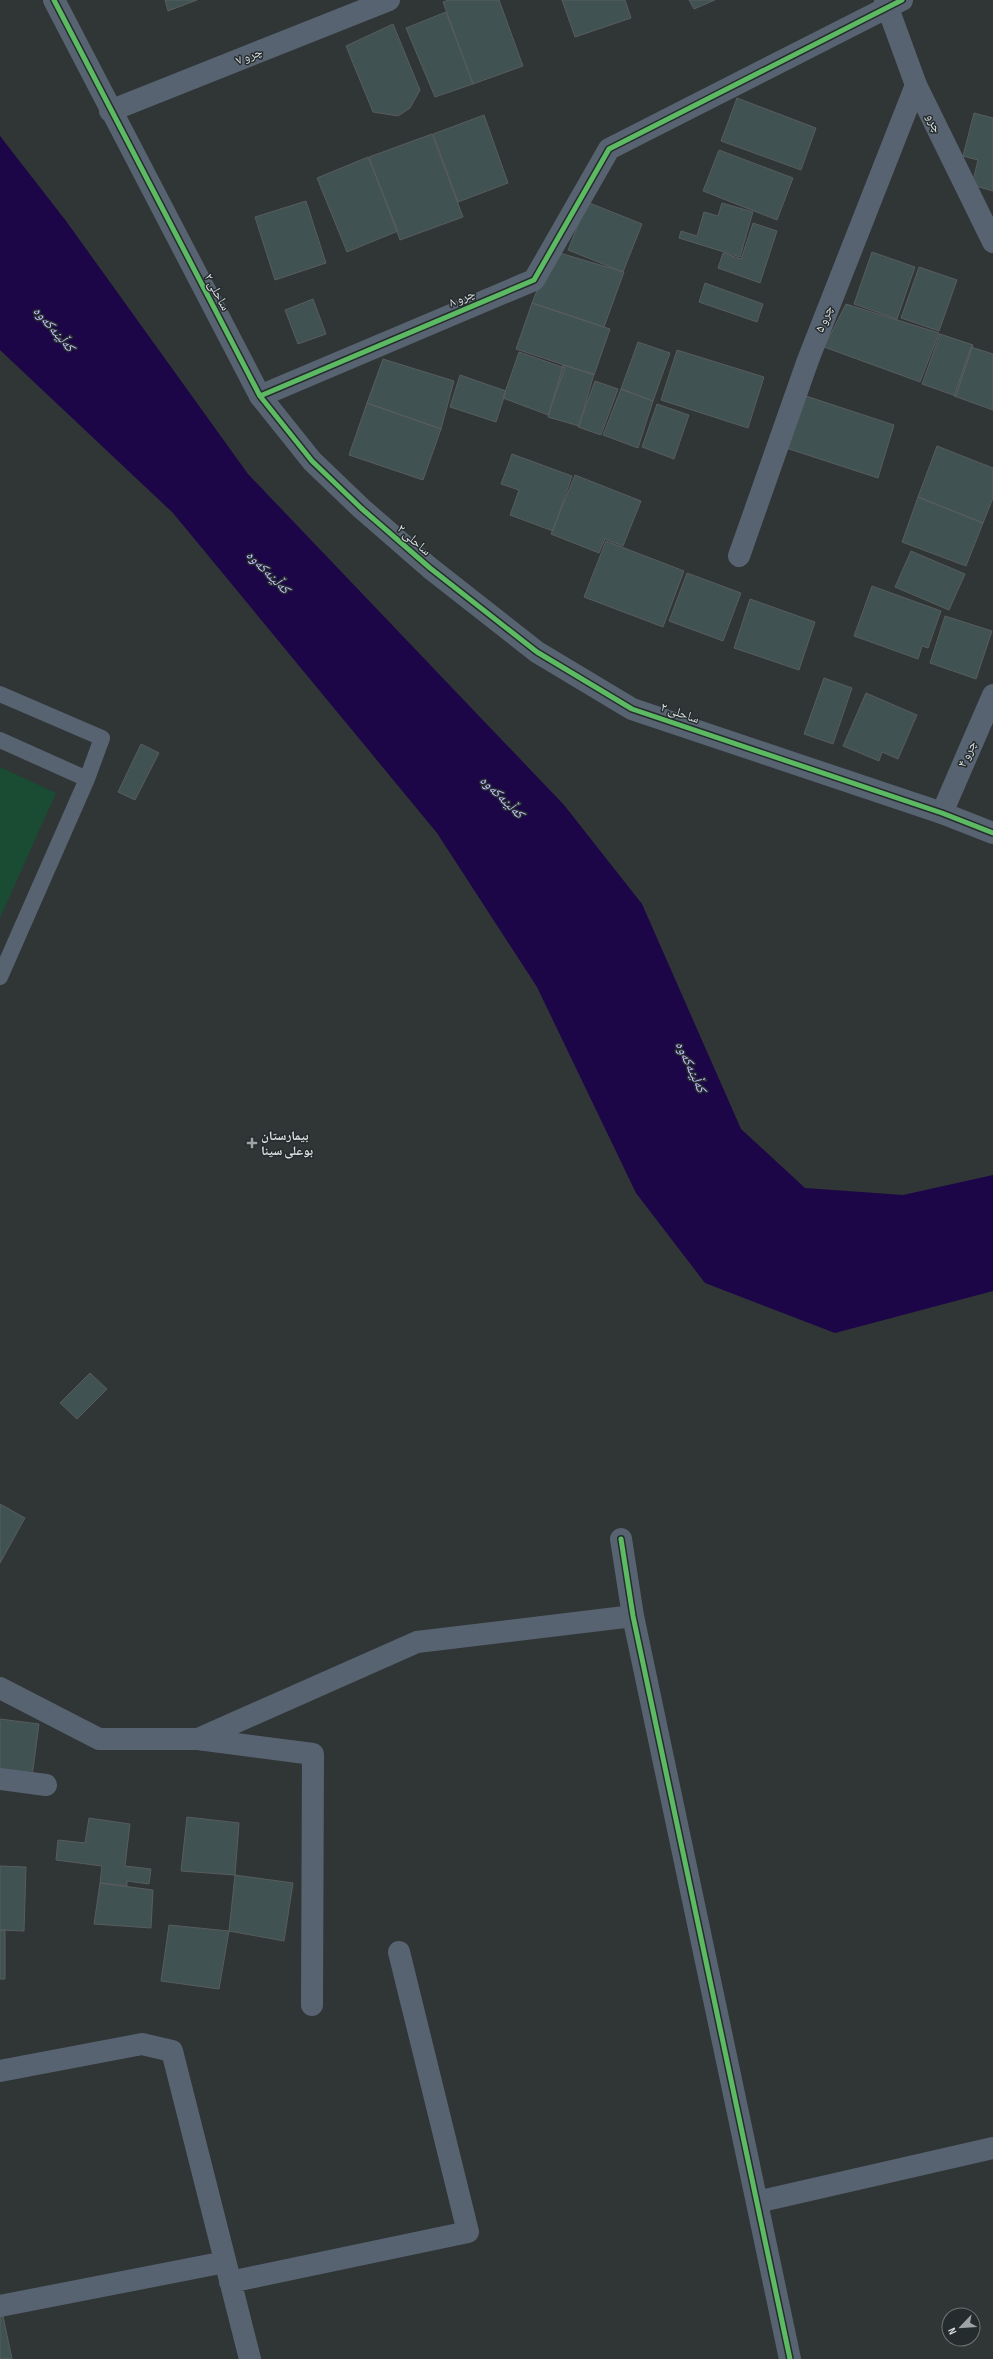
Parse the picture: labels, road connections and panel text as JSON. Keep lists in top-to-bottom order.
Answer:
{
  "streets": {
    "street": [
      "چرو ۷",
      "چرو",
      "ساحلی ۲",
      "چرو ۸",
      "چرو ۵",
      "چرو ۴"
    ]
  },
  "crossings": [
    ["چرو ۷", "ساحلی ۲"],
    ["چرو", "چرو ۸"],
    ["چرو", "چرو ۵"],
    ["ساحلی ۲", "چرو ۸"],
    ["ساحلی ۲", "چرو ۴"]
  ],
  "water": ["کەڵینەکەوە"],
  "places": {
    "health": ["بیمارستان بوعلی سینا"]
  },
  "north": "bottom left"
}
